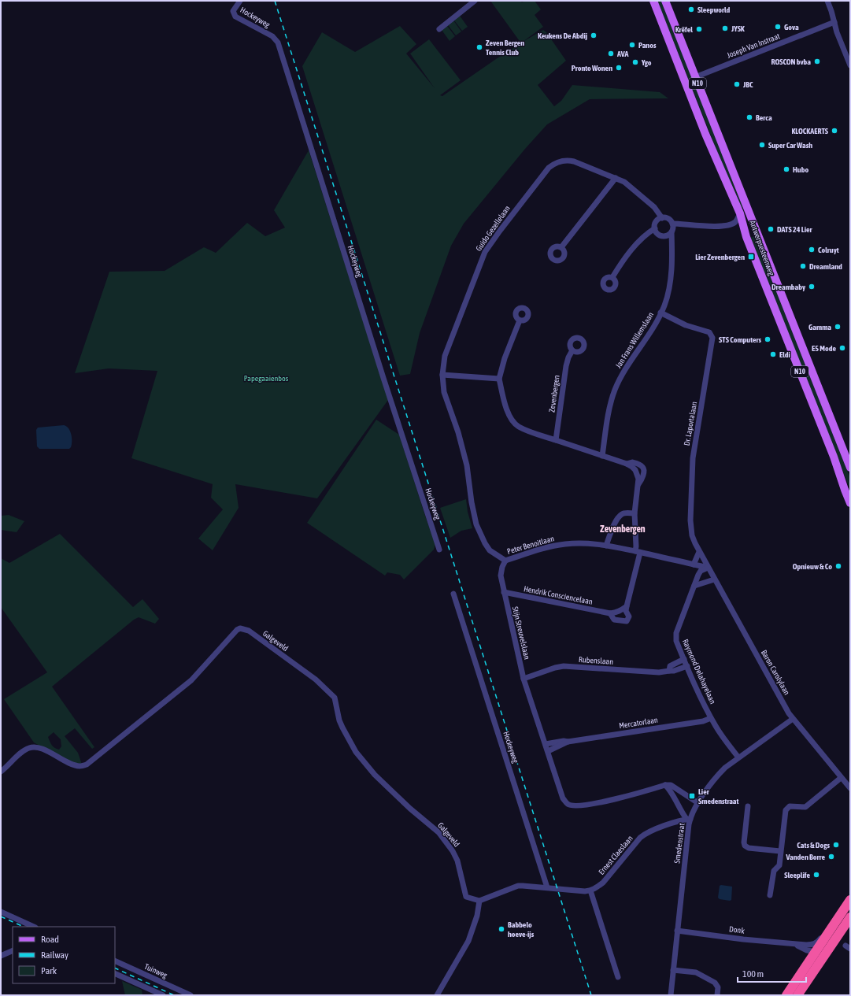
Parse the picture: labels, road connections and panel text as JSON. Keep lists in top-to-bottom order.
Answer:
{
  "streets": {
    "main road": ["N10", "Antwerpsesteenweg"],
    "street": [
      "Hockeyweg",
      "Joseph Van Instraat",
      "Guido Gezellelaan",
      "Jan Frans Willemslaan",
      "Zevenbergen",
      "Dr. Laportalaan",
      "Peter Benoitlaan",
      "Hendrik Consciencelaan",
      "Stijn Streuvelslaan",
      "Galgeveld",
      "Rubenslaan",
      "Raymond Delahayelaan",
      "Baron Carolylaan",
      "Mercatorlaan",
      "Smedenstraat",
      "Ernest Claeslaan",
      "Donk",
      "Tuinweg"
    ]
  },
  "crossings": [
    ["Joseph Van Instraat", "Antwerpsesteenweg"],
    ["Guido Gezellelaan", "Jan Frans Willemslaan"],
    ["Jan Frans Willemslaan", "Dr. Laportalaan"],
    ["Dr. Laportalaan", "Raymond Delahayelaan"],
    ["Dr. Laportalaan", "Baron Carolylaan"],
    ["Peter Benoitlaan", "Hendrik Consciencelaan"],
    ["Peter Benoitlaan", "Stijn Streuvelslaan"],
    ["Hendrik Consciencelaan", "Stijn Streuvelslaan"],
    ["Stijn Streuvelslaan", "Rubenslaan"],
    ["Stijn Streuvelslaan", "Mercatorlaan"],
    ["Rubenslaan", "Raymond Delahayelaan"],
    ["Raymond Delahayelaan", "Baron Carolylaan"],
    ["Raymond Delahayelaan", "Mercatorlaan"],
    ["Raymond Delahayelaan", "Smedenstraat"],
    ["Baron Carolylaan", "Smedenstraat"],
    ["Smedenstraat", "Ernest Claeslaan"],
    ["Smedenstraat", "Donk"]
  ],
  "districts": ["Zevenbergen"],
  "parks": ["Papegaaienbos"],
  "places": {
    "other": [
      "Sleepworld",
      "Gova",
      "JYSK",
      "Krëfel",
      "Keukens De Abdij",
      "Panos",
      "Zeven Bergen Tennis Club",
      "AVA",
      "ROSCON bvba",
      "Ygo",
      "Pronto Wonen",
      "JBC",
      "Berca",
      "KLOCKAERTS",
      "Super Car Wash",
      "Hubo",
      "DATS 24 Lier",
      "Colruyt",
      "Dreamland",
      "Dreambaby",
      "Gamma",
      "STS Computers",
      "E5 Mode",
      "Eldi",
      "Opnieuw & Co",
      "Cats & Dogs",
      "Vanden Borre",
      "Sleeplife",
      "Babbelo hoeve-ijs"
    ],
    "transit": ["Lier Zevenbergen", "Lier Smedenstraat"]
  },
  "legend": ["Road", "Railway", "Park"],
  "scale_bar": "100 m"
}
